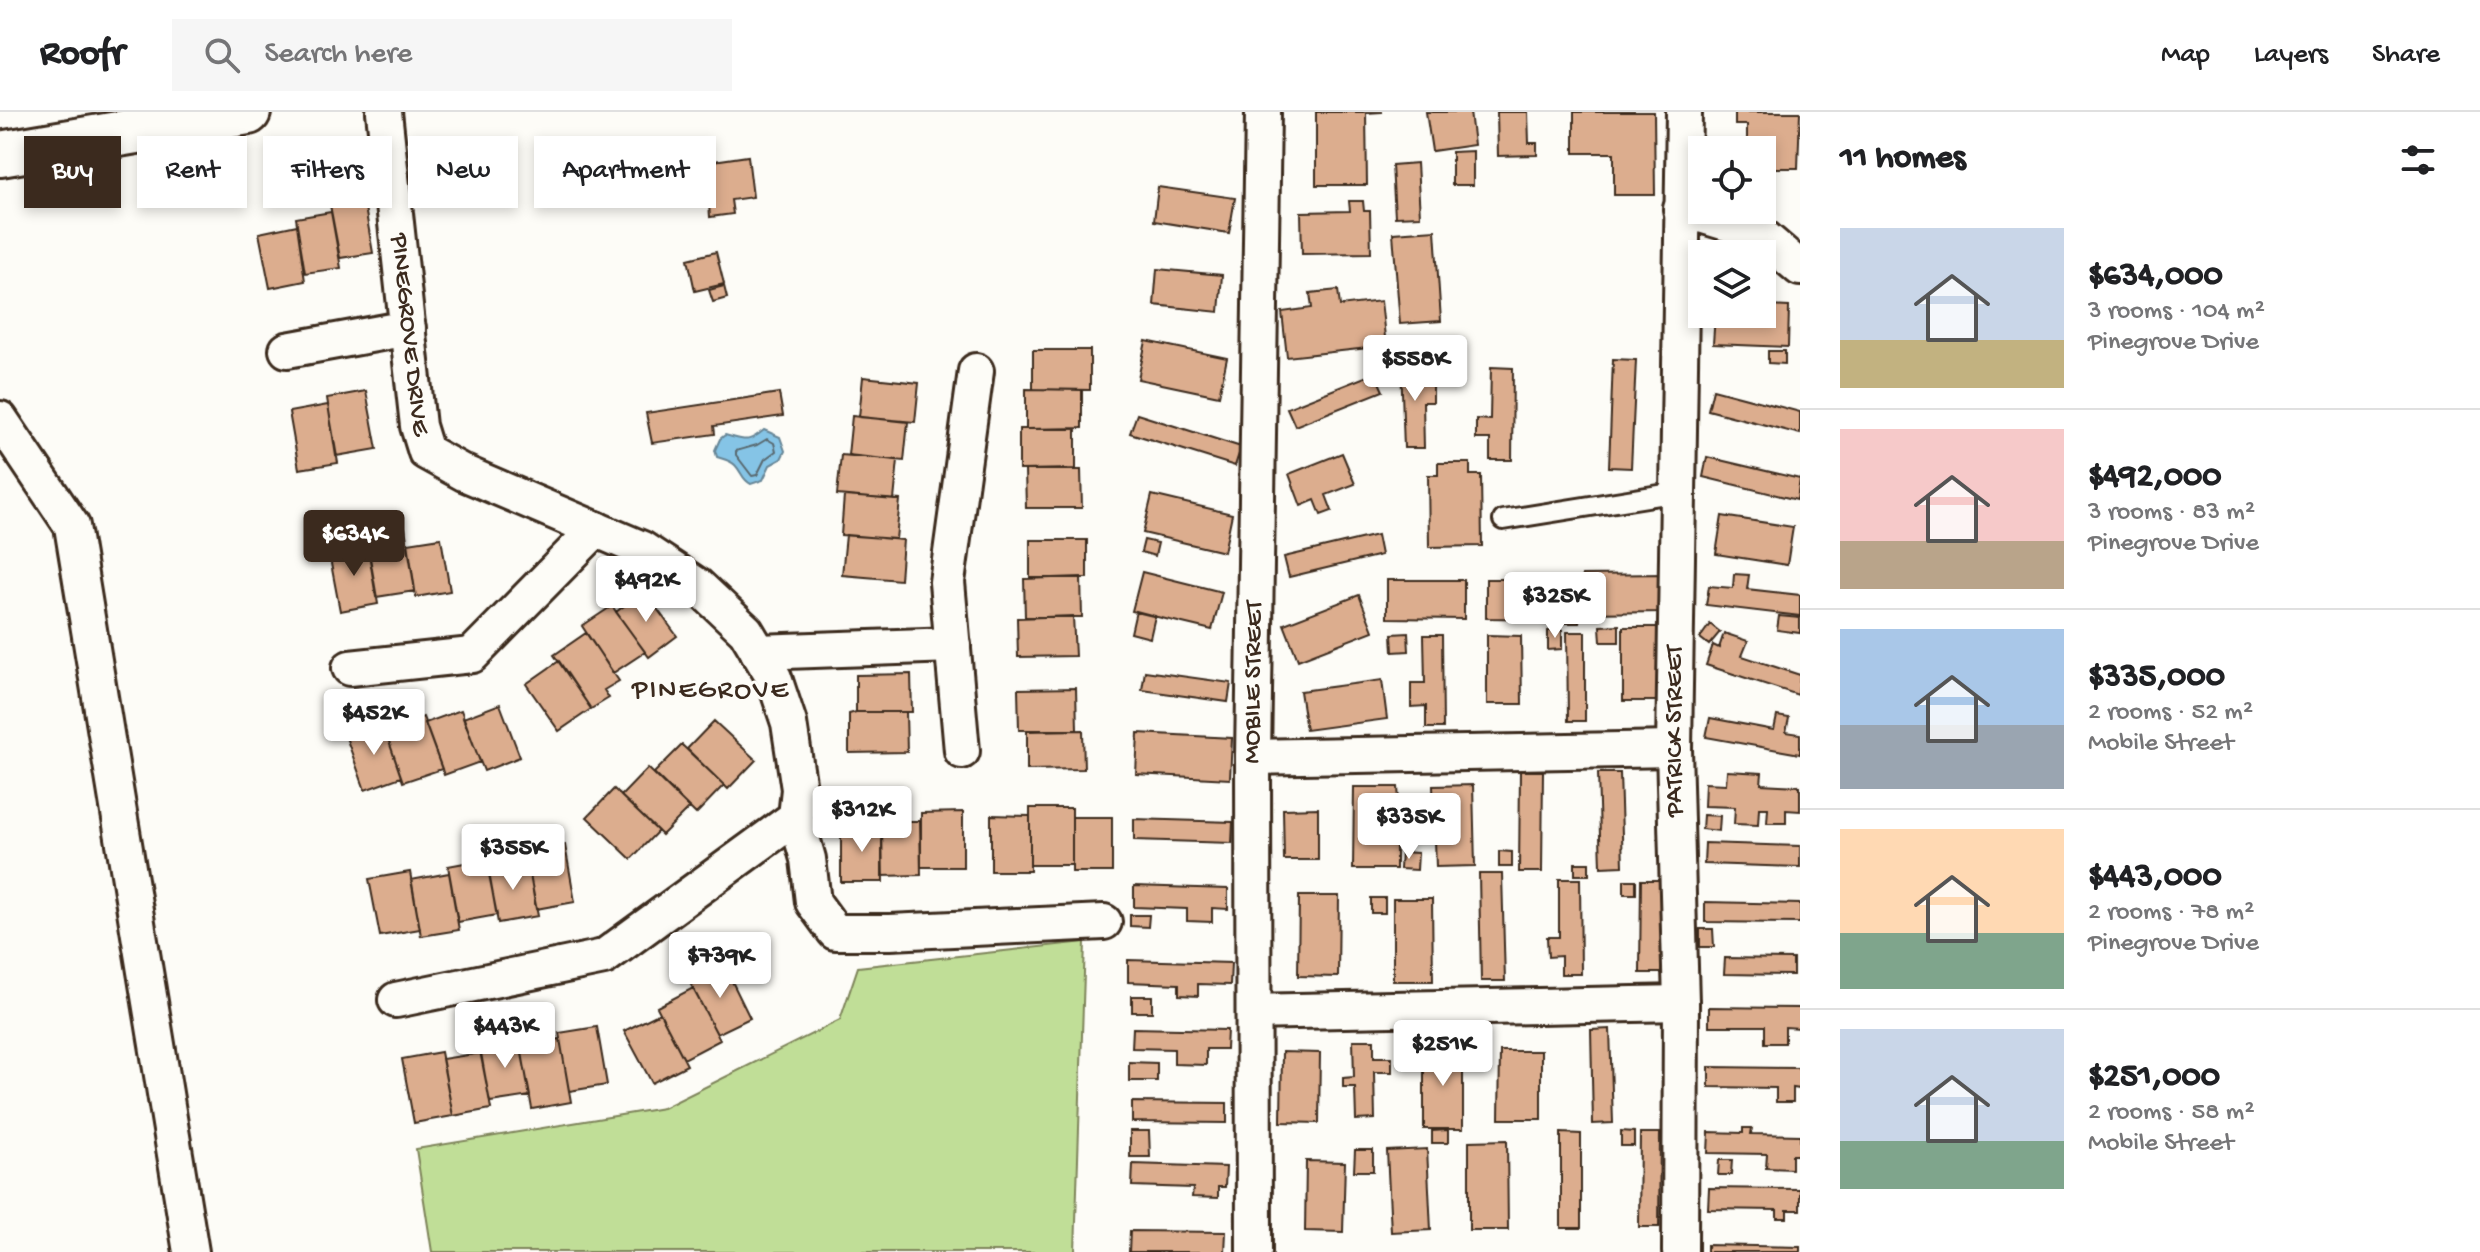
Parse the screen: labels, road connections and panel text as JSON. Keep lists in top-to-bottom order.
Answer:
{
  "streets": {
    "street": ["PINEGROVE DRIVE", "MOBILE STREET", "PATRICK STREET"]
  },
  "districts": ["PINEGROVE"],
  "page": {
    "header": "Roofr",
    "search": "Search here",
    "nav": ["Map", "Layers", "Share"],
    "heading": "11 homes",
    "chip": [
      "Buy",
      "Rent",
      "Filters",
      "New",
      "Apartment"
    ],
    "list": [
      {
        "name": "$634,000",
        "note": "3 rooms · 104 m² · Pinegrove Drive"
      },
      {
        "name": "$492,000",
        "note": "3 rooms · 83 m² · Pinegrove Drive"
      },
      {
        "name": "$335,000",
        "note": "2 rooms · 52 m² · Mobile Street"
      },
      {
        "name": "$443,000",
        "note": "2 rooms · 78 m² · Pinegrove Drive"
      },
      {
        "name": "$251,000",
        "note": "2 rooms · 58 m² · Mobile Street"
      }
    ],
    "price": [
      "$558K",
      "$634K",
      "$492K",
      "$325K",
      "$452K",
      "$312K",
      "$335K",
      "$355K",
      "$739K",
      "$443K",
      "$251K"
    ]
  }
}
